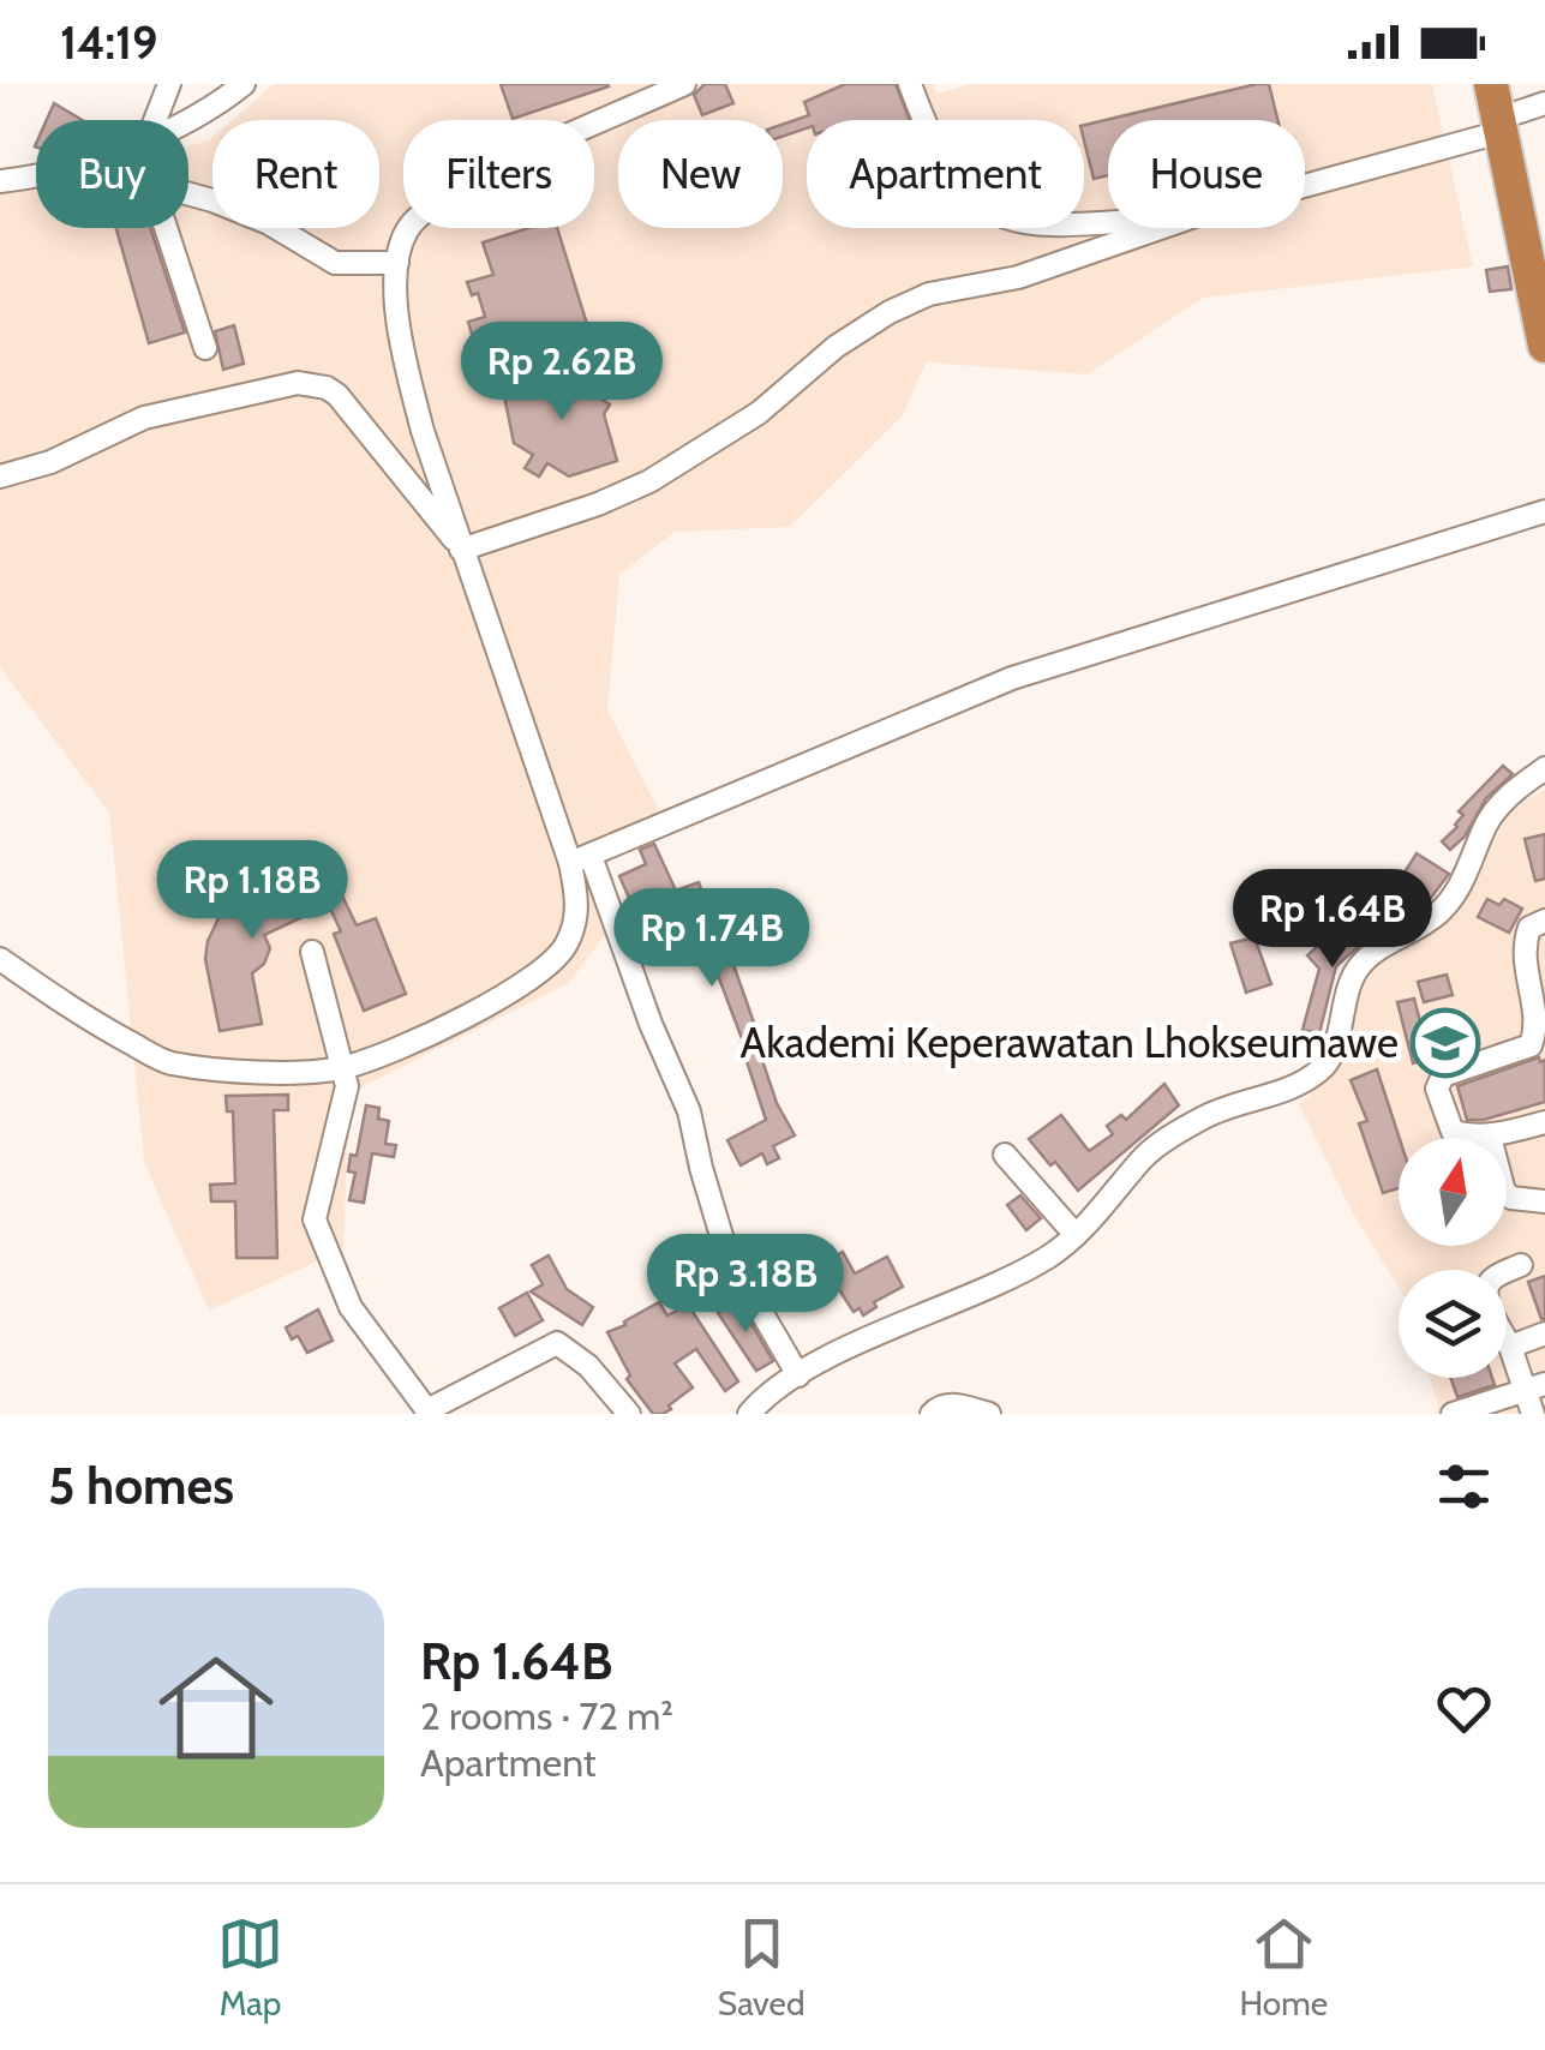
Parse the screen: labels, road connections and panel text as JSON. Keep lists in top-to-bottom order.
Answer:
{
  "places": {
    "school or university": ["Akademi Keperawatan Lhokseumawe"]
  },
  "north": "top",
  "page": {
    "status": "14:19",
    "chip": [
      "Buy",
      "Rent",
      "Filters",
      "New",
      "Apartment",
      "House"
    ],
    "price": [
      "Rp 2.62B",
      "Rp 1.18B",
      "Rp 1.64B",
      "Rp 1.74B",
      "Rp 3.18B"
    ],
    "heading": "5 homes",
    "list": [
      {
        "name": "Rp 1.64B",
        "note": "2 rooms · 72 m² · Apartment"
      }
    ],
    "tabs": ["Map", "Saved", "Home"]
  }
}
